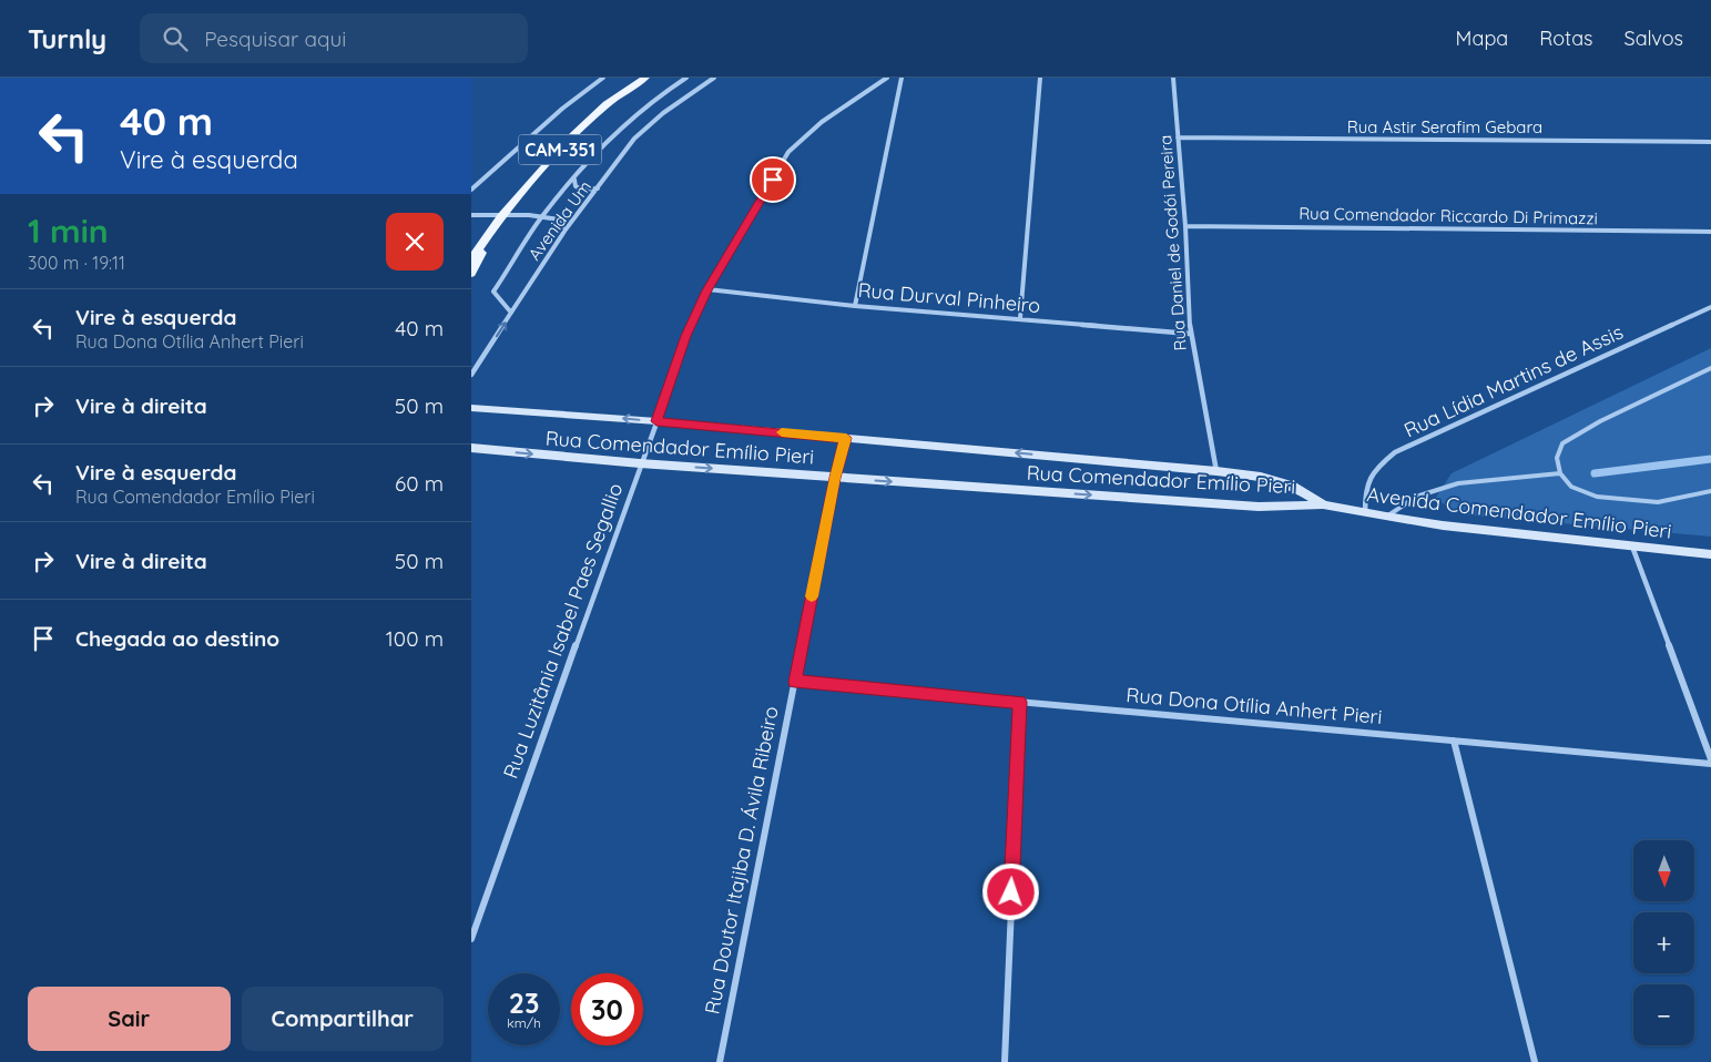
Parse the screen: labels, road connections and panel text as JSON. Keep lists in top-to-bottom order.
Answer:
{
  "streets": {
    "main road": ["CAM-351"],
    "street": [
      "Rua Astir Serafim Gebara",
      "Rua Comendador Riccardo Di Primazzi",
      "Avenida Um",
      "Rua Daniel de Godói Pereira",
      "Rua Durval Pinheiro",
      "Rua Lídia Martins de Assis",
      "Rua Comendador Emílio Pieri",
      "Avenida Comendador Emílio Pieri",
      "Rua Luzitânia Isabel Paes Segallio",
      "Rua Dona Otília Anhert Pieri",
      "Rua Doutor Itajiba D. Ávila Ribeiro"
    ]
  },
  "crossings": [
    ["Rua Astir Serafim Gebara", "Rua Daniel de Godói Pereira"],
    ["Rua Comendador Riccardo Di Primazzi", "Rua Daniel de Godói Pereira"],
    ["Rua Daniel de Godói Pereira", "Rua Durval Pinheiro"],
    ["Rua Daniel de Godói Pereira", "Rua Comendador Emílio Pieri"],
    ["Rua Durval Pinheiro", "Rua Luzitânia Isabel Paes Segallio"],
    ["Rua Lídia Martins de Assis", "Avenida Comendador Emílio Pieri"],
    ["Rua Comendador Emílio Pieri", "Avenida Comendador Emílio Pieri"],
    ["Rua Comendador Emílio Pieri", "Rua Luzitânia Isabel Paes Segallio"],
    ["Rua Comendador Emílio Pieri", "Rua Doutor Itajiba D. Ávila Ribeiro"],
    ["Rua Dona Otília Anhert Pieri", "Rua Doutor Itajiba D. Ávila Ribeiro"]
  ],
  "north": "bottom",
  "page": {
    "header": "Turnly",
    "search": "Pesquisar aqui",
    "nav": ["Mapa", "Rotas", "Salvos"],
    "turn": ["40 m", "Vire à esquerda"],
    "heading": ["1 min", "300 m · 19:11"],
    "list": [
      {
        "name": "Vire à esquerda",
        "note": "Rua Dona Otília Anhert Pieri",
        "value": "40 m"
      },
      {
        "name": "Vire à direita",
        "value": "50 m"
      },
      {
        "name": "Vire à esquerda",
        "note": "Rua Comendador Emílio Pieri",
        "value": "60 m"
      },
      {
        "name": "Vire à direita",
        "value": "50 m"
      },
      {
        "name": "Chegada ao destino",
        "value": "100 m"
      }
    ],
    "map_buttons": ["+", "−"],
    "speed": "23 km/h",
    "limit": "30",
    "buttons": ["Sair", "Compartilhar"]
  }
}
